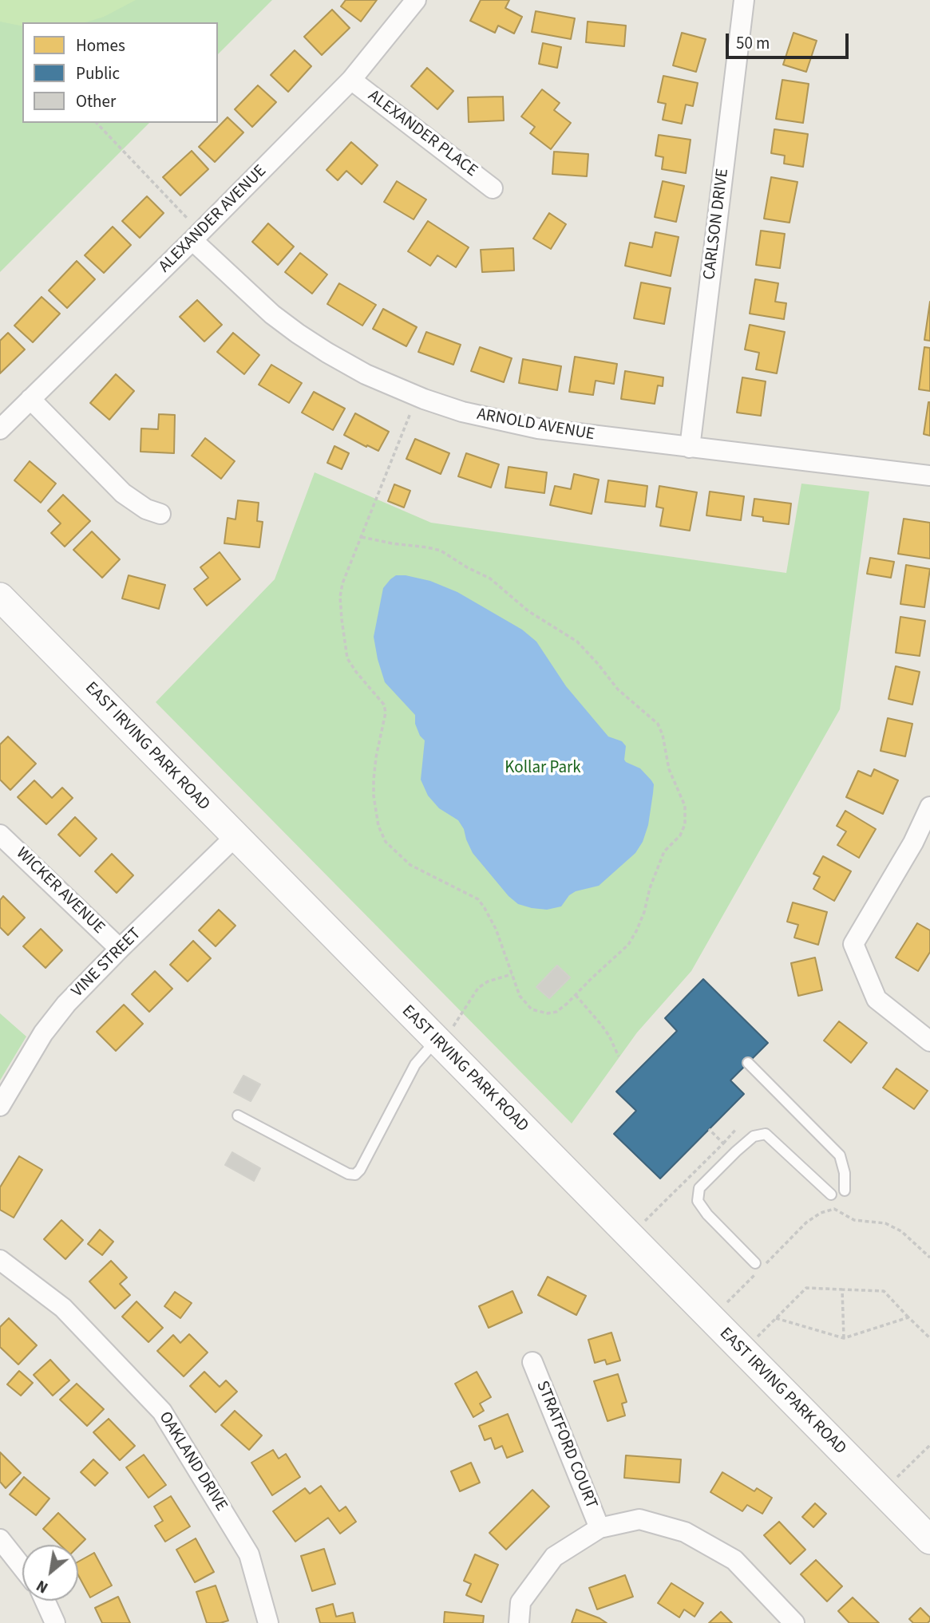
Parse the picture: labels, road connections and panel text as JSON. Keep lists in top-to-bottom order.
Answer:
{
  "streets": {
    "main road": ["EAST IRVING PARK ROAD"],
    "street": [
      "ALEXANDER PLACE",
      "ALEXANDER AVENUE",
      "CARLSON DRIVE",
      "ARNOLD AVENUE",
      "WICKER AVENUE",
      "VINE STREET",
      "STRATFORD COURT",
      "OAKLAND DRIVE"
    ]
  },
  "crossings": [
    ["ALEXANDER PLACE", "ALEXANDER AVENUE"],
    ["ALEXANDER AVENUE", "ARNOLD AVENUE"],
    ["CARLSON DRIVE", "ARNOLD AVENUE"],
    ["EAST IRVING PARK ROAD", "VINE STREET"],
    ["WICKER AVENUE", "VINE STREET"]
  ],
  "parks": ["Kollar Park"],
  "legend": ["Homes", "Public", "Other"],
  "scale_bar": "50 m",
  "north": "bottom left"
}
